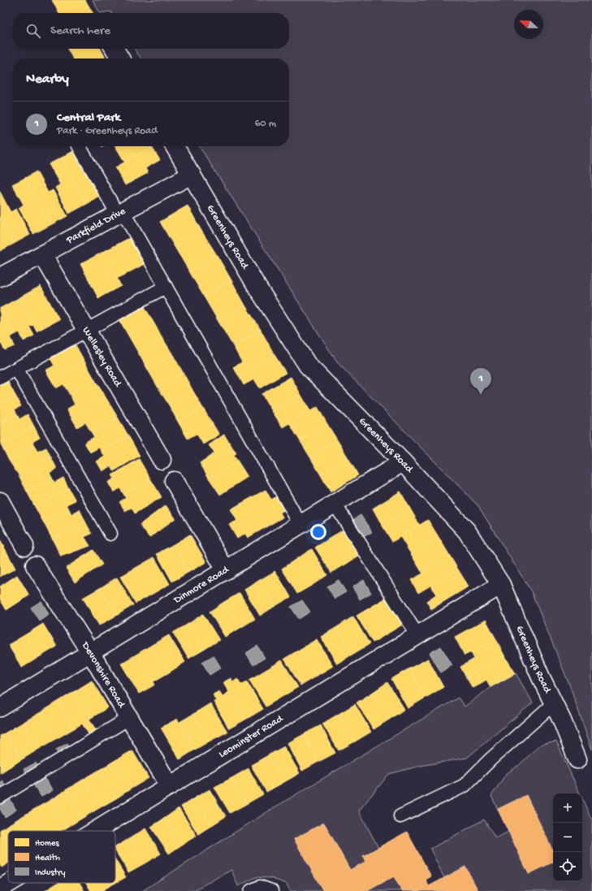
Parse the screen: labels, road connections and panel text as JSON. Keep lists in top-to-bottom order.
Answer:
{
  "streets": {
    "street": [
      "Parkfield Drive",
      "Greenheys Road",
      "Wellesley Road",
      "Dinmore Road",
      "Devonshire Road",
      "Leominster Road"
    ]
  },
  "crossings": [
    ["Parkfield Drive", "Greenheys Road"],
    ["Parkfield Drive", "Wellesley Road"],
    ["Greenheys Road", "Dinmore Road"],
    ["Greenheys Road", "Leominster Road"],
    ["Dinmore Road", "Devonshire Road"],
    ["Devonshire Road", "Leominster Road"]
  ],
  "legend": ["Homes", "Health", "Industry"],
  "north": "left",
  "page": {
    "search": "Search here",
    "heading": "Nearby",
    "list": [
      {
        "mark": "1",
        "name": "Central Park",
        "note": "Park · Greenheys Road",
        "value": "60 m"
      }
    ],
    "pins": "1",
    "map_buttons": ["+", "−"]
  }
}
